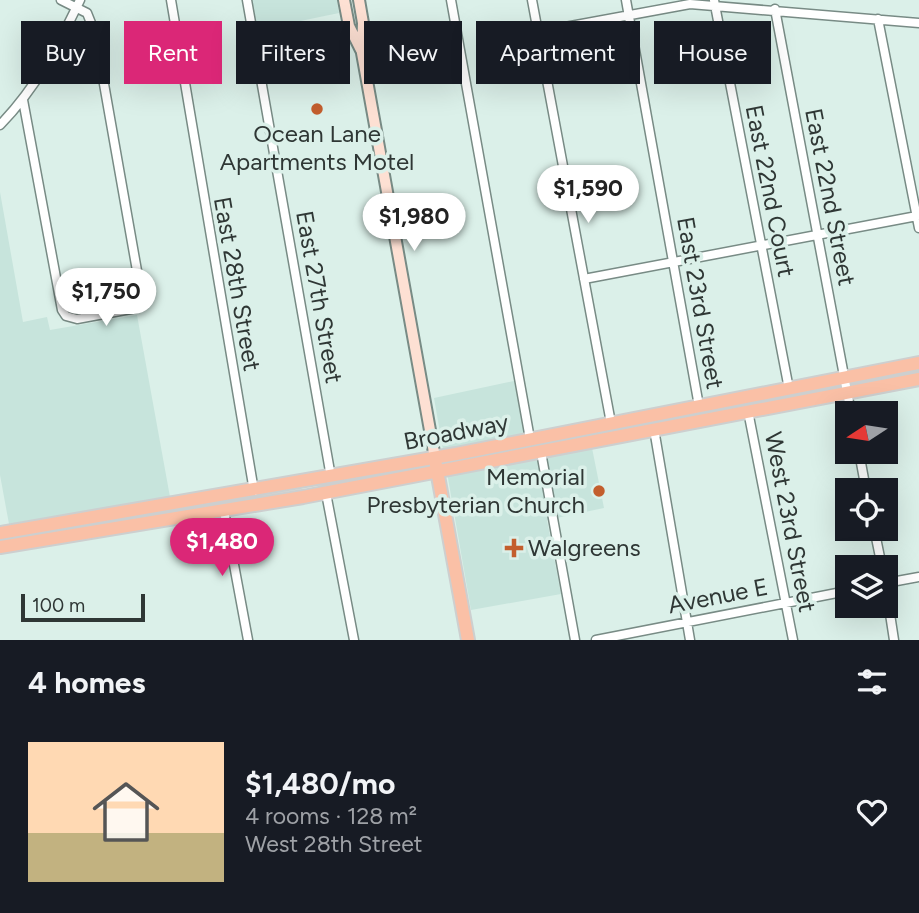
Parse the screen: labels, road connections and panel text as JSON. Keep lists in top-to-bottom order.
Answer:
{
  "streets": {
    "main road": ["Broadway"],
    "street": [
      "East 22nd Court",
      "East 22nd Street",
      "East 28th Street",
      "East 27th Street",
      "East 23rd Street",
      "West 23rd Street",
      "Avenue E"
    ]
  },
  "crossings": [
    ["East 22nd Court", "Broadway"],
    ["East 22nd Street", "Broadway"],
    ["East 28th Street", "Broadway"],
    ["East 27th Street", "Broadway"],
    ["East 23rd Street", "Broadway"],
    ["Broadway", "West 23rd Street"],
    ["West 23rd Street", "Avenue E"]
  ],
  "places": {
    "other": ["Ocean Lane Apartments Motel", "Memorial Presbyterian Church"],
    "health": ["Walgreens"]
  },
  "scale_bar": "100 m",
  "north": "left",
  "page": {
    "chip": [
      "Buy",
      "Rent",
      "Filters",
      "New",
      "Apartment",
      "House"
    ],
    "price": [
      "$1,590",
      "$1,980",
      "$1,750",
      "$1,480"
    ],
    "scale": "100 m",
    "heading": "4 homes",
    "list": [
      {
        "name": "$1,480/mo",
        "note": "4 rooms · 128 m² · West 28th Street"
      }
    ]
  }
}
